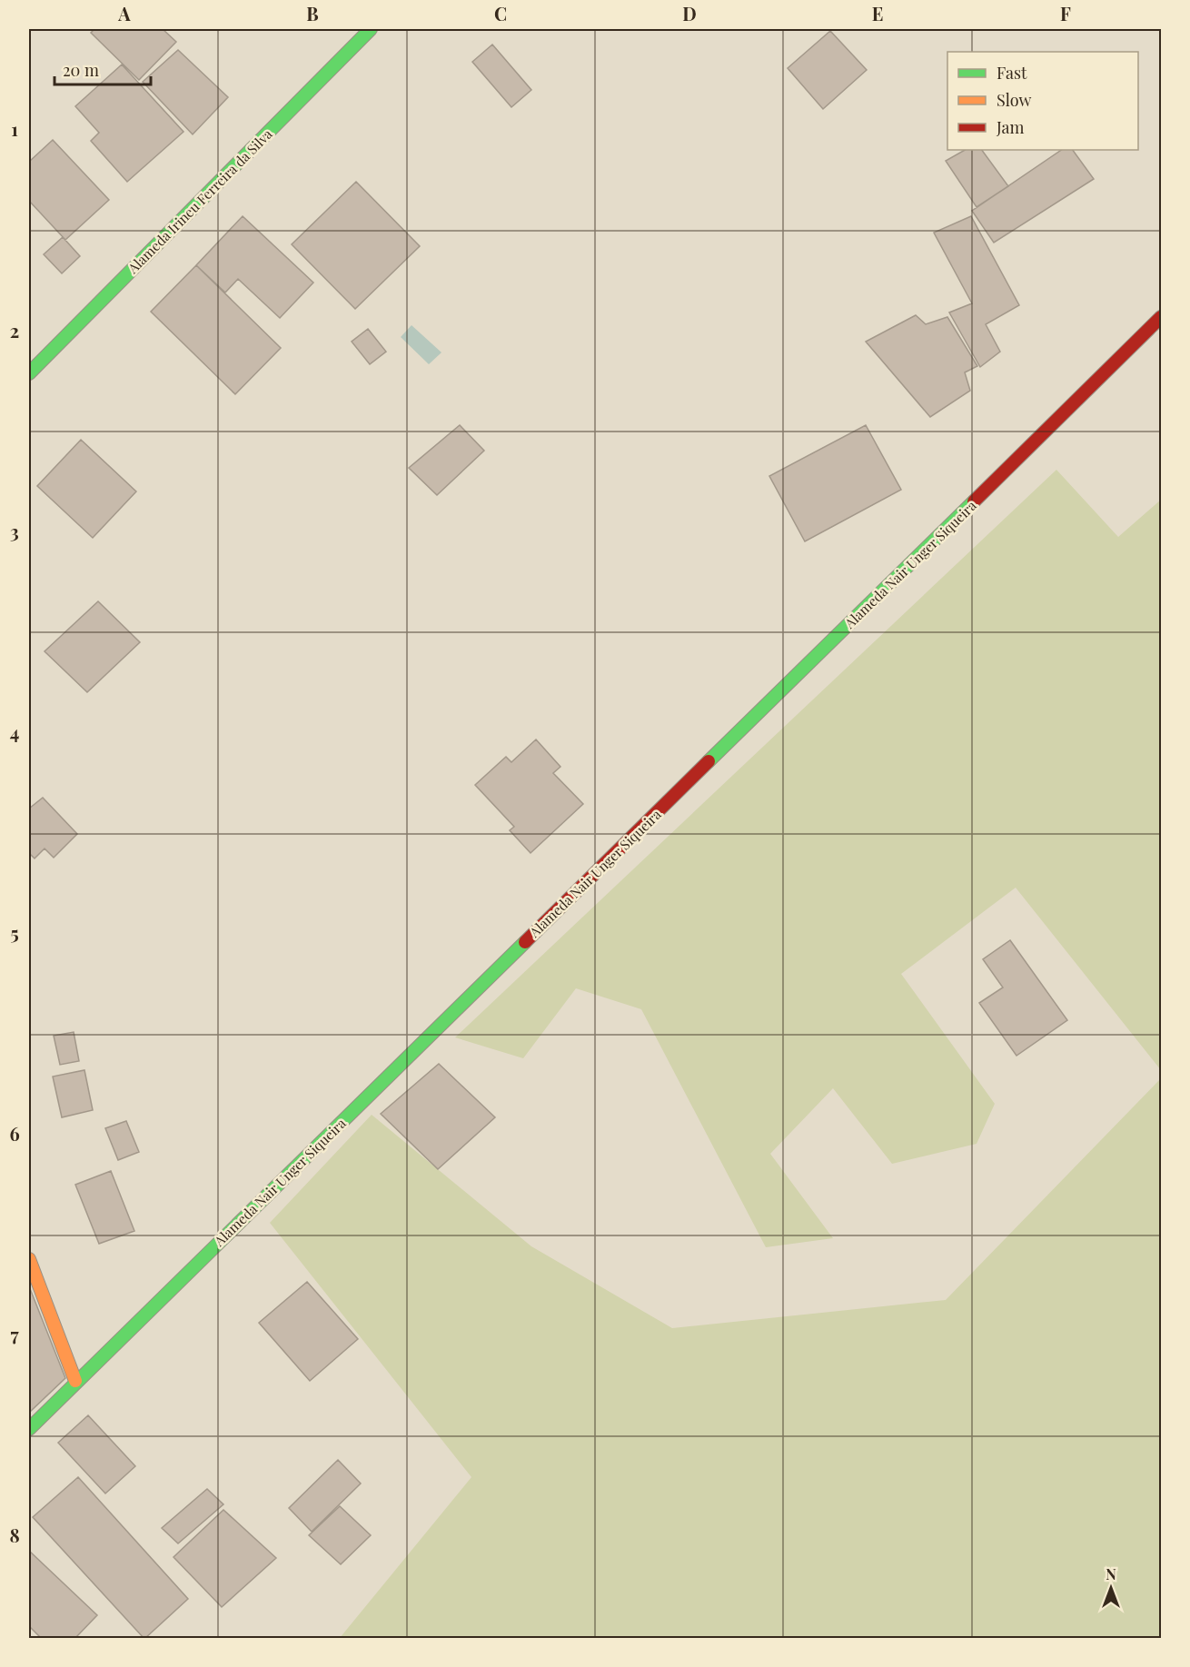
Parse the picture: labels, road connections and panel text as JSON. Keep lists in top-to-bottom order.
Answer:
{
  "streets": {
    "street": ["Alameda Irineu Ferreira da Silva", "Alameda Nair Unger Siqueira"]
  },
  "legend": ["Fast", "Slow", "Jam"],
  "scale_bar": "20 m",
  "north": "top",
  "grid": {
    "columns": [
      "A",
      "B",
      "C",
      "D",
      "E",
      "F"
    ],
    "rows": [
      "1",
      "2",
      "3",
      "4",
      "5",
      "6",
      "7",
      "8"
    ]
  }
}
